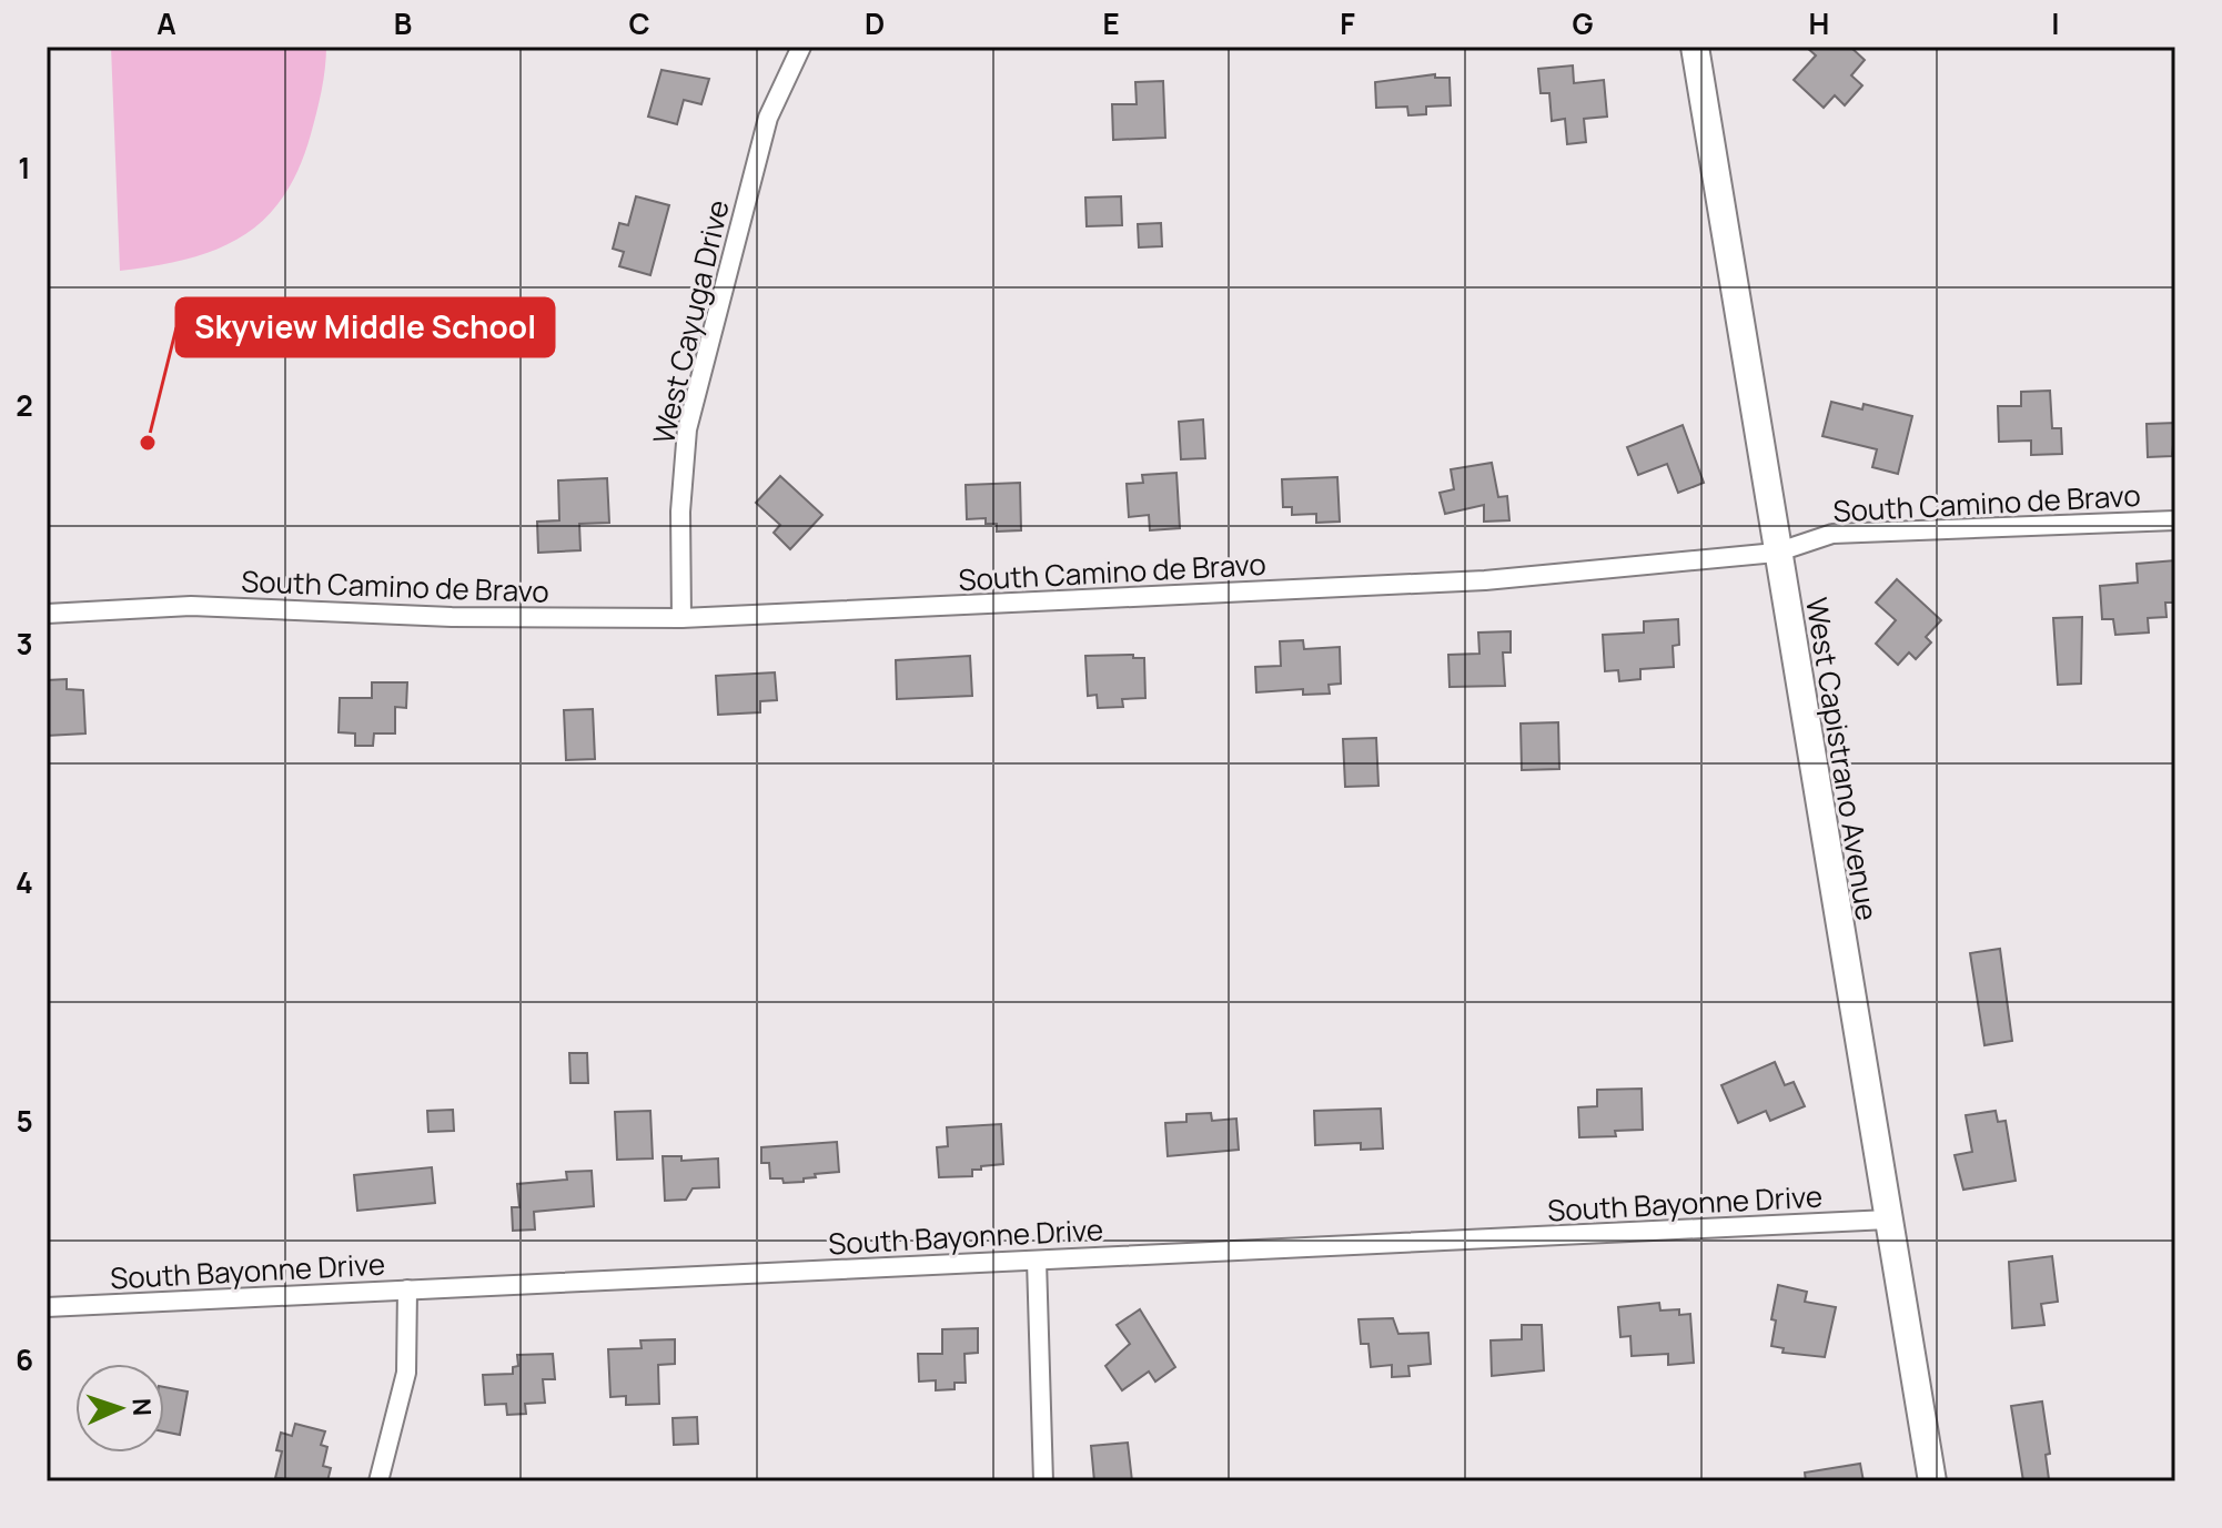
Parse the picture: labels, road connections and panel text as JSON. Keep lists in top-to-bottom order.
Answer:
{
  "streets": {
    "street": [
      "West Cayuga Drive",
      "South Camino de Bravo",
      "West Capistrano Avenue",
      "South Bayonne Drive"
    ]
  },
  "crossings": [
    ["West Cayuga Drive", "South Camino de Bravo"],
    ["South Camino de Bravo", "West Capistrano Avenue"],
    ["West Capistrano Avenue", "South Bayonne Drive"]
  ],
  "places": ["Skyview Middle School"],
  "north": "right",
  "grid": {
    "columns": [
      "A",
      "B",
      "C",
      "D",
      "E",
      "F",
      "G",
      "H",
      "I"
    ],
    "rows": [
      "1",
      "2",
      "3",
      "4",
      "5",
      "6"
    ]
  }
}
